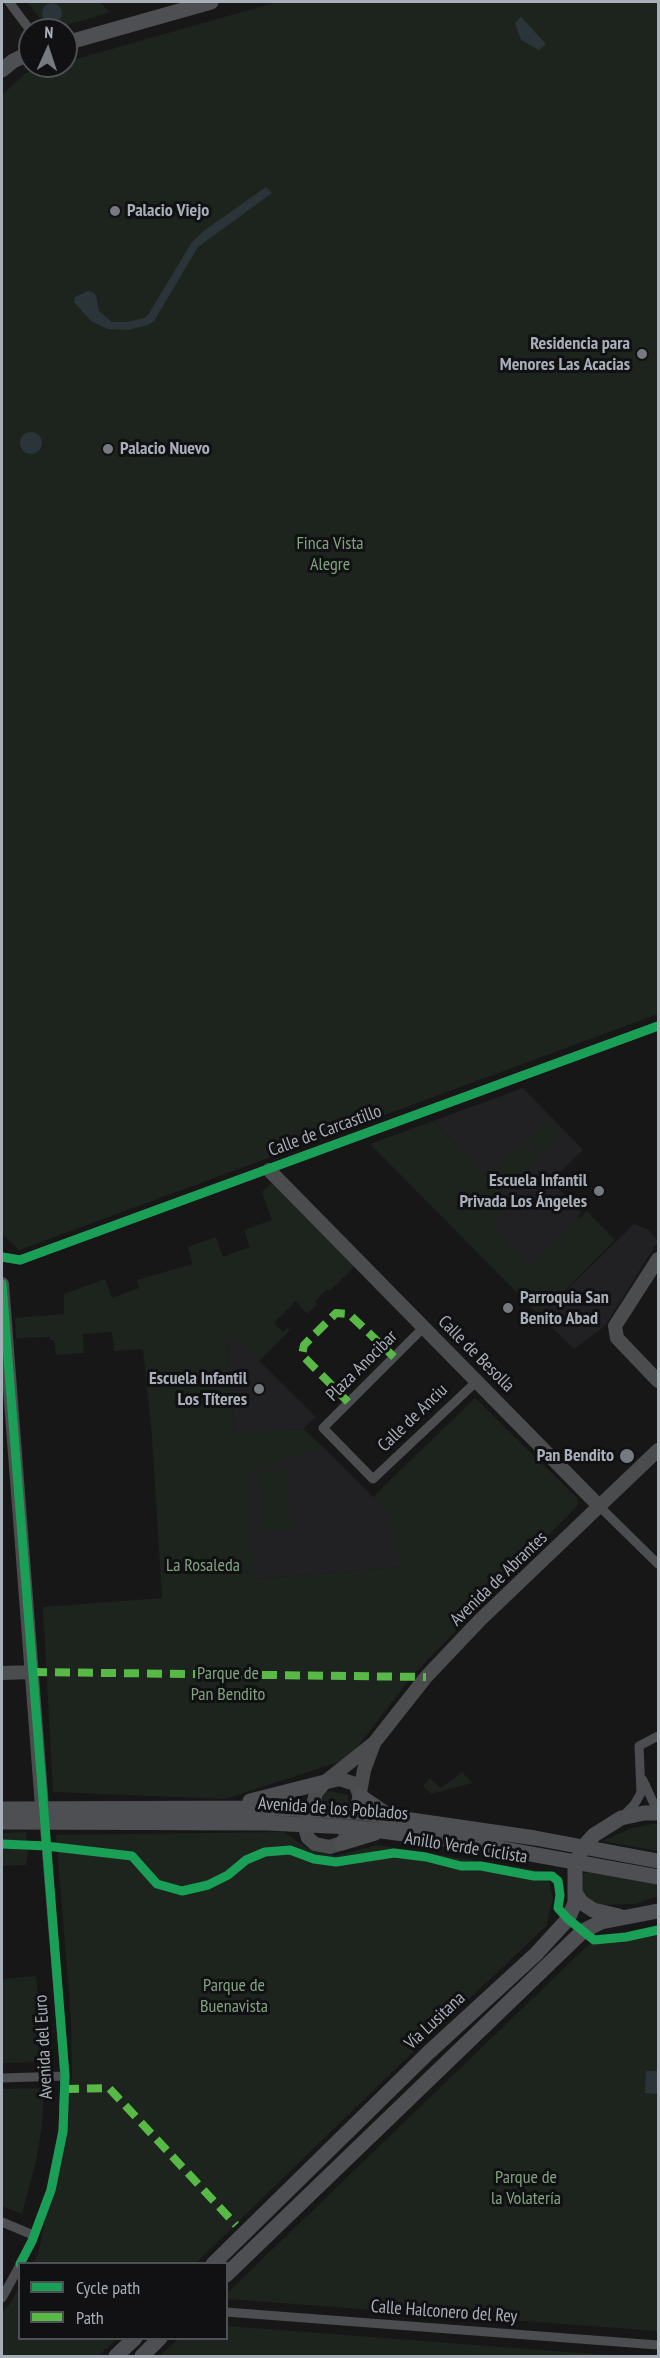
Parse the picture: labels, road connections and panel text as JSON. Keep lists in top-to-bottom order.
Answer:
{
  "streets": {
    "main road": ["Avenida de los Poblados", "Vía Lusitana"],
    "street": [
      "Calle de Carcastillo",
      "Calle de Besolla",
      "Plaza Anocibar",
      "Calle de Anciu",
      "Avenida de Abrantes",
      "Avenida del Euro",
      "Calle Halconero del Rey"
    ],
    "cycle path": ["Anillo Verde Ciclista"]
  },
  "crossings": [
    ["Calle de Carcastillo", "Calle de Besolla"],
    ["Calle de Besolla", "Plaza Anocibar"],
    ["Calle de Besolla", "Calle de Anciu"],
    ["Calle de Besolla", "Avenida de Abrantes"],
    ["Plaza Anocibar", "Calle de Anciu"],
    ["Avenida de Abrantes", "Avenida de los Poblados"],
    ["Avenida de los Poblados", "Vía Lusitana"],
    ["Avenida de los Poblados", "Avenida del Euro"]
  ],
  "parks": [
    "Finca Vista Alegre",
    "La Rosaleda",
    "Parque de Pan Bendito",
    "Parque de Buenavista",
    "Parque de la Volatería"
  ],
  "places": [
    "Palacio Viejo",
    "Residencia para Menores Las Acacias",
    "Palacio Nuevo",
    "Escuela Infantil Privada Los Ángeles",
    "Parroquia San Benito Abad",
    "Escuela Infantil Los Títeres",
    "Pan Bendito"
  ],
  "legend": ["Cycle path", "Path"],
  "north": "top"
}
